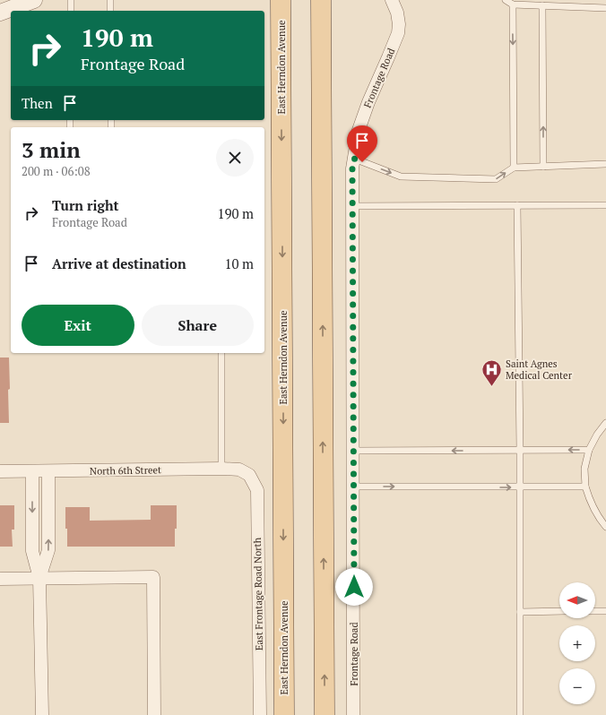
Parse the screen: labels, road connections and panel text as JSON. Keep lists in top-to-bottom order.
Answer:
{
  "streets": {
    "main road": ["East Herndon Avenue"],
    "street": ["Frontage Road", "North 6th Street", "East Frontage Road North"]
  },
  "crossings": [
    ["North 6th Street", "East Frontage Road North"]
  ],
  "places": {
    "hospital": ["Saint Agnes Medical Center"]
  },
  "north": "left",
  "page": {
    "turn": ["190 m", "Frontage Road"],
    "then": "Then",
    "heading": ["3 min", "200 m · 06:08"],
    "list": [
      {
        "name": "Turn right",
        "note": "Frontage Road",
        "value": "190 m"
      },
      {
        "name": "Arrive at destination",
        "value": "10 m"
      }
    ],
    "buttons": ["Exit", "Share"],
    "map_buttons": ["+", "−"]
  }
}
